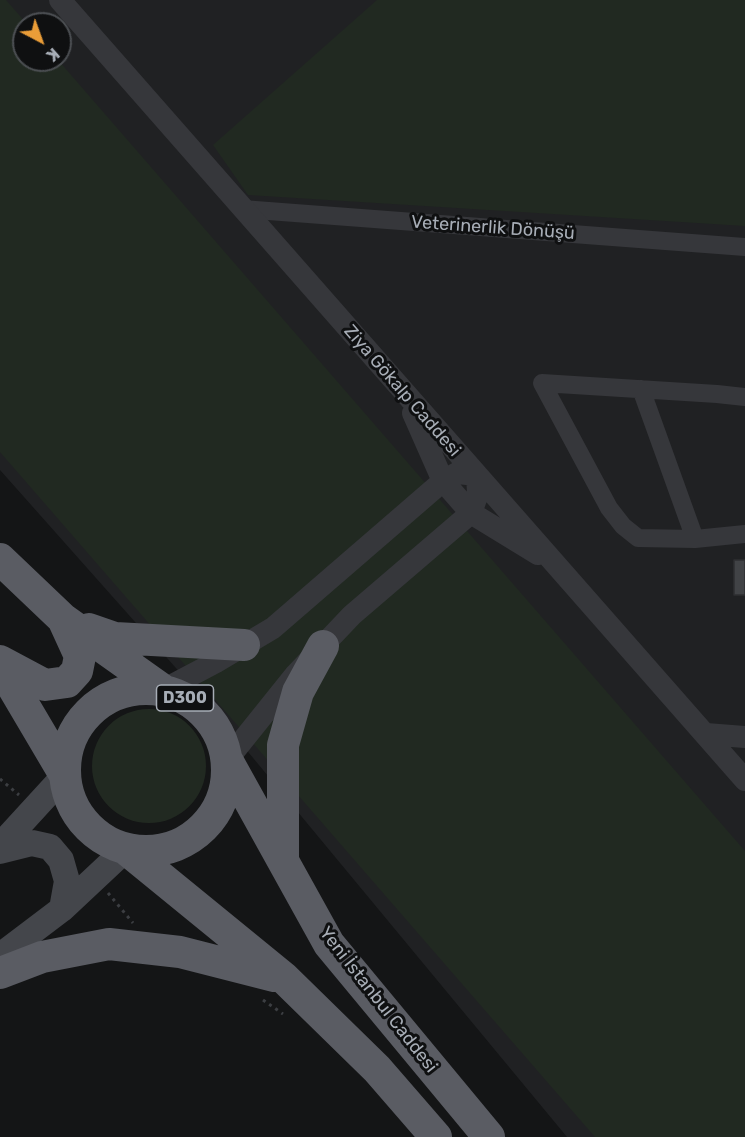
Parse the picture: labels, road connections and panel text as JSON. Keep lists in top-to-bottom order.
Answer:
{
  "streets": {
    "highway": ["D300", "Yeni İstanbul Caddesi"],
    "street": ["Veterinerlik Dönüşü", "Ziya Gökalp Caddesi"]
  },
  "crossings": [
    ["Veterinerlik Dönüşü", "Ziya Gökalp Caddesi"],
    ["D300", "Yeni İstanbul Caddesi"]
  ],
  "north": "bottom right"
}
